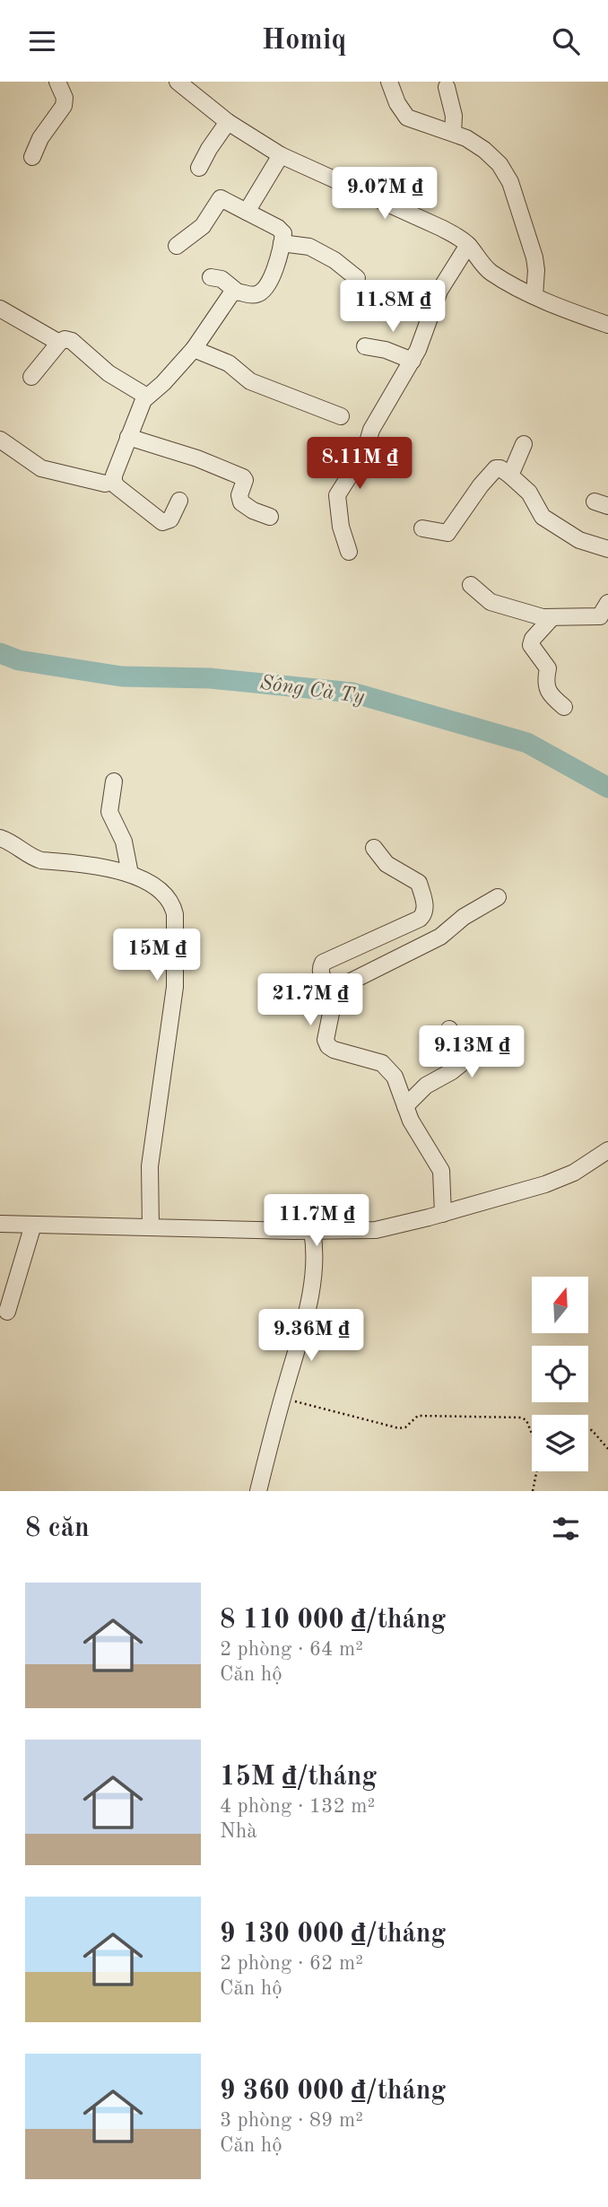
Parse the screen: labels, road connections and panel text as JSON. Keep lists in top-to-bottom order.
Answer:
{
  "water": ["Sông Cà Ty"],
  "north": "top",
  "page": {
    "header": "Homiq",
    "price": [
      "9.07M ₫",
      "11.8M ₫",
      "8.11M ₫",
      "15M ₫",
      "21.7M ₫",
      "9.13M ₫",
      "11.7M ₫",
      "9.36M ₫"
    ],
    "heading": "8 căn",
    "list": [
      {
        "name": "8 110 000 ₫/tháng",
        "note": "2 phòng · 64 m² · Căn hộ"
      },
      {
        "name": "15M ₫/tháng",
        "note": "4 phòng · 132 m² · Nhà"
      },
      {
        "name": "9 130 000 ₫/tháng",
        "note": "2 phòng · 62 m² · Căn hộ"
      },
      {
        "name": "9 360 000 ₫/tháng",
        "note": "3 phòng · 89 m² · Căn hộ"
      }
    ]
  }
}
